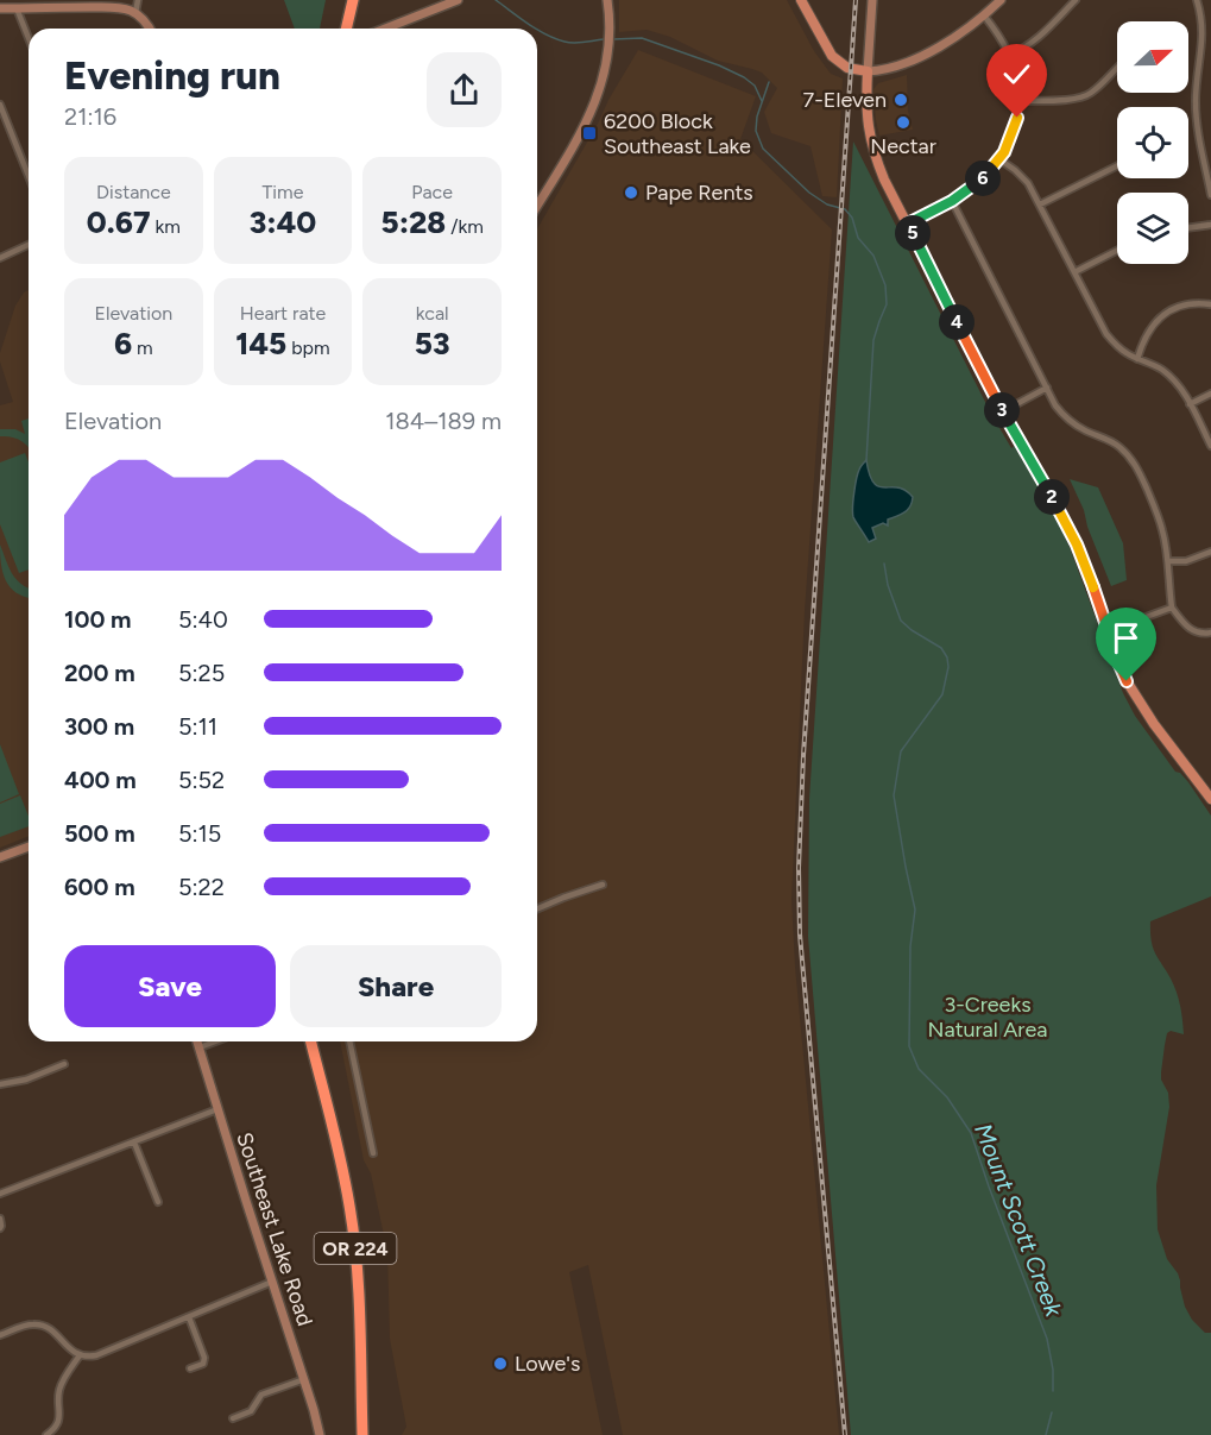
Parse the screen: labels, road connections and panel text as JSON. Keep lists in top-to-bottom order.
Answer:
{
  "streets": {
    "highway": ["OR 224"],
    "street": ["Southeast Lake Road"]
  },
  "water": ["Mount Scott Creek"],
  "parks": ["3-Creeks Natural Area"],
  "places": {
    "other": [
      "7-Eleven",
      "Nectar",
      "Pape Rents",
      "Lowe's"
    ],
    "transit": ["6200 Block Southeast Lake"]
  },
  "north": "right",
  "page": {
    "heading": ["Evening run", "21:16"],
    "stats": [
      ["Distance", "0.67 km"],
      ["Time", "3:40"],
      ["Pace", "5:28 /km"],
      ["Elevation", "6 m"],
      ["Heart rate", "145 bpm"],
      ["kcal", "53"]
    ],
    "pins": [
      "6",
      "5",
      "4",
      "3",
      "2"
    ],
    "chart": ["Elevation", "184–189 m"],
    "list": [
      {
        "name": "100 m",
        "note": "5:40"
      },
      {
        "name": "200 m",
        "note": "5:25"
      },
      {
        "name": "300 m",
        "note": "5:11"
      },
      {
        "name": "400 m",
        "note": "5:52"
      },
      {
        "name": "500 m",
        "note": "5:15"
      },
      {
        "name": "600 m",
        "note": "5:22"
      }
    ],
    "buttons": ["Save", "Share"]
  }
}
